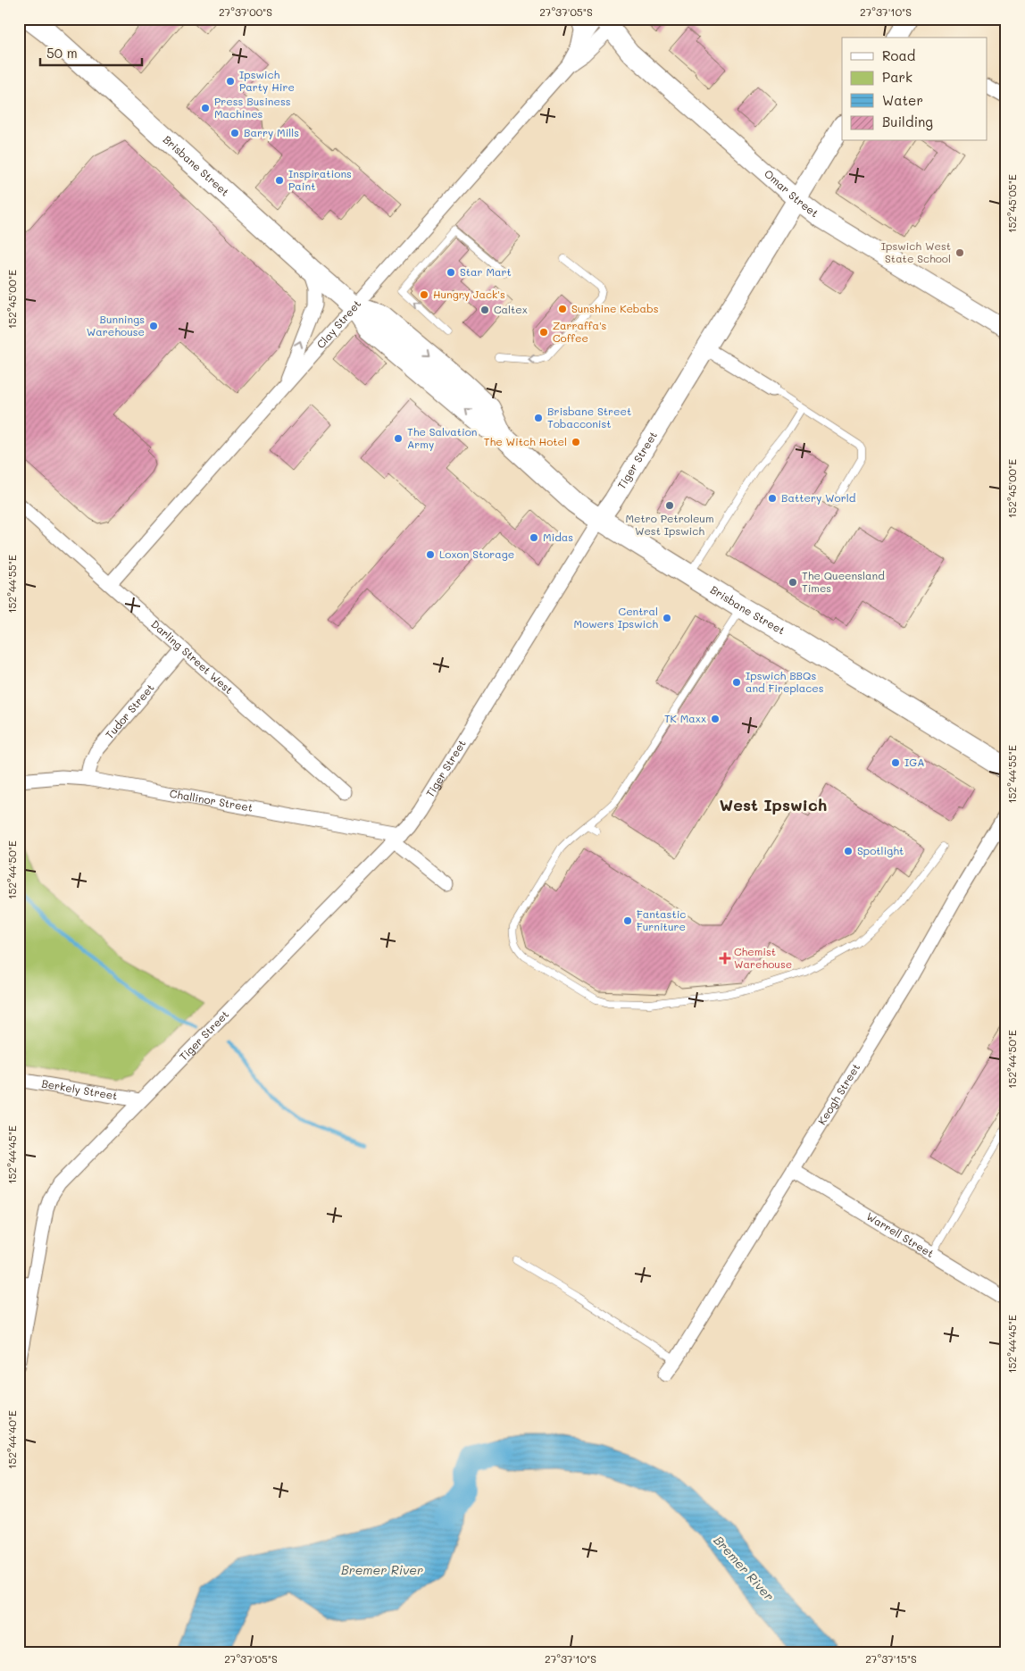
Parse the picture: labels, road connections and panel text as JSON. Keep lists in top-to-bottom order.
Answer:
{
  "streets": {
    "main road": ["Brisbane Street"],
    "street": [
      "Omar Street",
      "Clay Street",
      "Tiger Street",
      "Darling Street West",
      "Tudor Street",
      "Challinor Street",
      "Berkely Street",
      "Keogh Street",
      "Warrell Street"
    ]
  },
  "crossings": [
    ["Brisbane Street", "Clay Street"],
    ["Brisbane Street", "Tiger Street"],
    ["Omar Street", "Clay Street"],
    ["Omar Street", "Tiger Street"],
    ["Clay Street", "Darling Street West"],
    ["Tiger Street", "Challinor Street"],
    ["Tiger Street", "Berkely Street"],
    ["Darling Street West", "Tudor Street"],
    ["Tudor Street", "Challinor Street"],
    ["Keogh Street", "Warrell Street"]
  ],
  "districts": ["West Ipswich"],
  "water": ["Bremer River"],
  "places": {
    "other": [
      "Ipswich Party Hire",
      "Press Business Machines",
      "Barry Mills",
      "Inspirations Paint",
      "Ipswich West State School",
      "Star Mart",
      "Hungry Jack's",
      "Sunshine Kebabs",
      "Caltex",
      "Bunnings Warehouse",
      "Zarraffa's Coffee",
      "Brisbane Street Tobacconist",
      "The Salvation Army",
      "The Witch Hotel",
      "Battery World",
      "Metro Petroleum West Ipswich",
      "Midas",
      "Loxon Storage",
      "The Queensland Times",
      "Central Mowers Ipswich",
      "Ipswich BBQs and Fireplaces",
      "TK Maxx",
      "IGA",
      "Spotlight",
      "Fantastic Furniture"
    ],
    "health": ["Chemist Warehouse"]
  },
  "legend": [
    "Road",
    "Park",
    "Water",
    "Building"
  ],
  "scale_bar": "50 m",
  "coordinates": [
    "27°37'00\"S",
    "27°37'05\"S",
    "27°37'10\"S",
    "152°45'05\"E",
    "152°45'00\"E",
    "152°44'55\"E",
    "152°44'50\"E",
    "152°44'45\"E",
    "152°44'40\"E",
    "27°37'15\"S"
  ]
}
